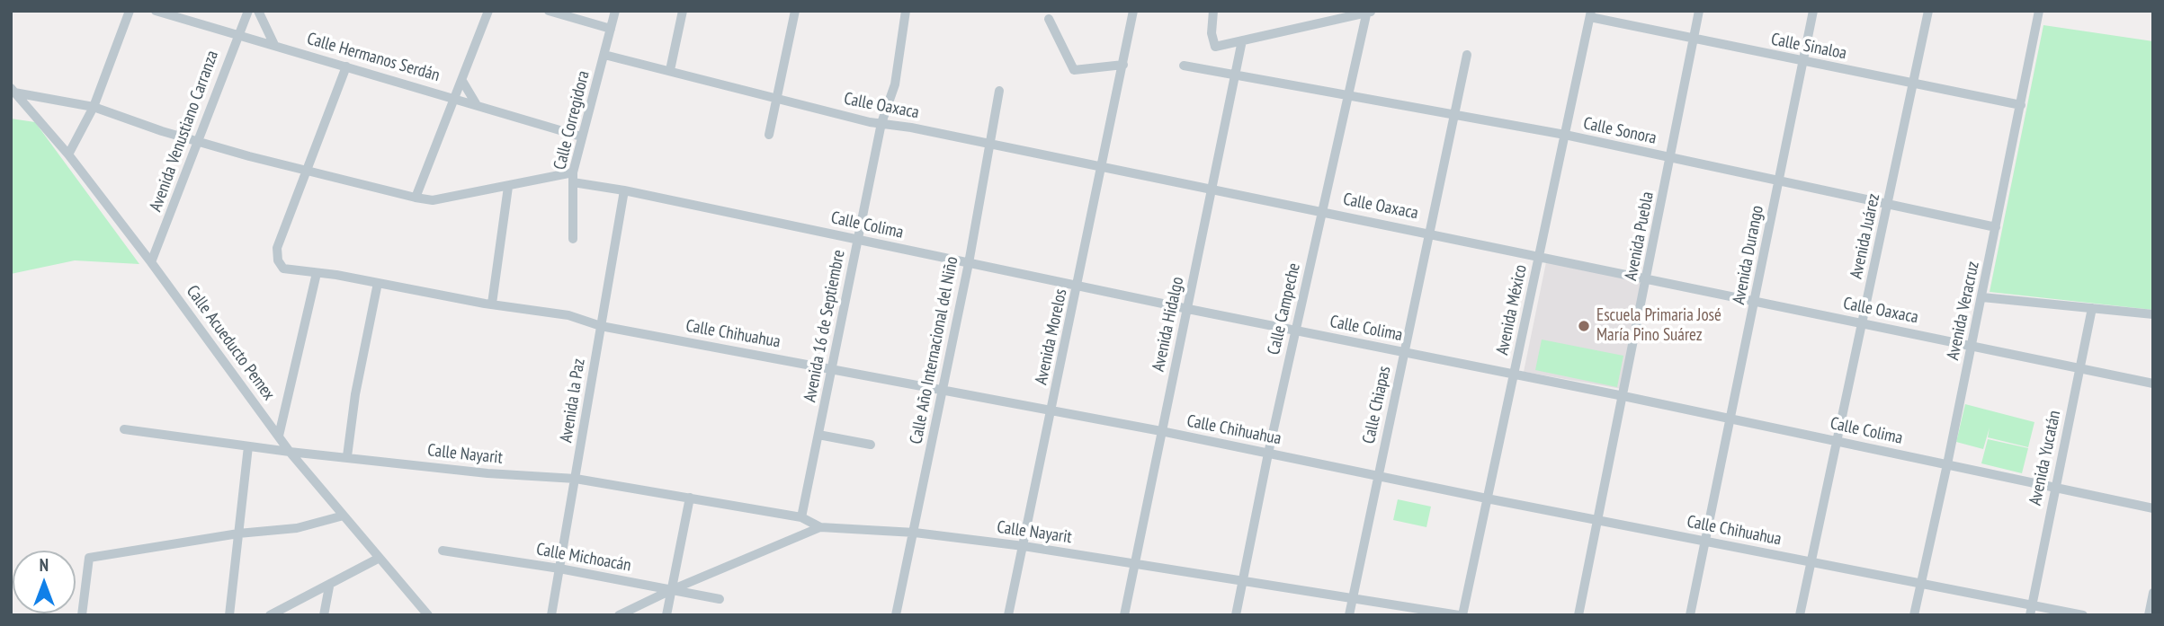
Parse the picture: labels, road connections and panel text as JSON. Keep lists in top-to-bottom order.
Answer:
{
  "streets": {
    "street": [
      "Calle Sinaloa",
      "Calle Hermanos Serdán",
      "Calle Oaxaca",
      "Calle Corregidora",
      "Avenida Venustiano Carranza",
      "Calle Sonora",
      "Calle Colima",
      "Avenida Puebla",
      "Avenida Juárez",
      "Avenida Durango",
      "Calle Campeche",
      "Avenida México",
      "Avenida Veracruz",
      "Avenida Hidalgo",
      "Avenida 16 de Septiembre",
      "Calle Chihuahua",
      "Avenida Morelos",
      "Calle Acueducto Pemex",
      "Calle Año Internacional del Niño",
      "Avenida la Paz",
      "Calle Chiapas",
      "Calle Nayarit",
      "Avenida Yucatán",
      "Calle Michoacán"
    ]
  },
  "crossings": [
    ["Calle Sinaloa", "Avenida Puebla"],
    ["Calle Sinaloa", "Avenida Juárez"],
    ["Calle Sinaloa", "Avenida Durango"],
    ["Calle Sinaloa", "Avenida México"],
    ["Calle Sinaloa", "Avenida Veracruz"],
    ["Calle Hermanos Serdán", "Calle Corregidora"],
    ["Calle Hermanos Serdán", "Avenida Venustiano Carranza"],
    ["Calle Oaxaca", "Calle Corregidora"],
    ["Calle Oaxaca", "Avenida Puebla"],
    ["Calle Oaxaca", "Avenida Juárez"],
    ["Calle Oaxaca", "Avenida Durango"],
    ["Calle Oaxaca", "Calle Campeche"],
    ["Calle Oaxaca", "Avenida México"],
    ["Calle Oaxaca", "Avenida Veracruz"],
    ["Calle Oaxaca", "Avenida Hidalgo"],
    ["Calle Oaxaca", "Avenida 16 de Septiembre"],
    ["Calle Oaxaca", "Avenida Morelos"],
    ["Calle Oaxaca", "Calle Año Internacional del Niño"],
    ["Calle Oaxaca", "Calle Chiapas"],
    ["Calle Oaxaca", "Avenida Yucatán"],
    ["Calle Corregidora", "Calle Colima"],
    ["Avenida Venustiano Carranza", "Calle Acueducto Pemex"],
    ["Calle Sonora", "Avenida Puebla"],
    ["Calle Sonora", "Avenida Juárez"],
    ["Calle Sonora", "Avenida Durango"],
    ["Calle Sonora", "Calle Campeche"],
    ["Calle Sonora", "Avenida México"],
    ["Calle Sonora", "Avenida Veracruz"],
    ["Calle Sonora", "Avenida Hidalgo"],
    ["Calle Sonora", "Calle Chiapas"],
    ["Calle Colima", "Avenida Puebla"],
    ["Calle Colima", "Avenida Juárez"],
    ["Calle Colima", "Avenida Durango"],
    ["Calle Colima", "Calle Campeche"],
    ["Calle Colima", "Avenida México"],
    ["Calle Colima", "Avenida Veracruz"],
    ["Calle Colima", "Avenida Hidalgo"],
    ["Calle Colima", "Avenida 16 de Septiembre"],
    ["Calle Colima", "Avenida Morelos"],
    ["Calle Colima", "Calle Año Internacional del Niño"],
    ["Calle Colima", "Avenida la Paz"],
    ["Calle Colima", "Calle Chiapas"],
    ["Calle Colima", "Avenida Yucatán"],
    ["Avenida Puebla", "Calle Chihuahua"],
    ["Avenida Juárez", "Calle Chihuahua"],
    ["Avenida Durango", "Calle Chihuahua"],
    ["Calle Campeche", "Calle Chihuahua"],
    ["Calle Campeche", "Calle Nayarit"],
    ["Avenida México", "Calle Chihuahua"],
    ["Avenida México", "Calle Nayarit"],
    ["Avenida Veracruz", "Calle Chihuahua"],
    ["Avenida Hidalgo", "Calle Chihuahua"],
    ["Avenida Hidalgo", "Calle Nayarit"],
    ["Avenida 16 de Septiembre", "Calle Chihuahua"],
    ["Avenida 16 de Septiembre", "Calle Nayarit"],
    ["Calle Chihuahua", "Avenida Morelos"],
    ["Calle Chihuahua", "Calle Año Internacional del Niño"],
    ["Calle Chihuahua", "Avenida la Paz"],
    ["Calle Chihuahua", "Calle Chiapas"],
    ["Calle Chihuahua", "Avenida Yucatán"],
    ["Avenida Morelos", "Calle Nayarit"],
    ["Calle Acueducto Pemex", "Calle Nayarit"],
    ["Calle Año Internacional del Niño", "Calle Nayarit"],
    ["Avenida la Paz", "Calle Nayarit"],
    ["Avenida la Paz", "Calle Michoacán"],
    ["Calle Chiapas", "Calle Nayarit"],
    ["Calle Nayarit", "Calle Michoacán"]
  ],
  "places": ["Escuela Primaria José María Pino Suárez"],
  "north": "top"
}
